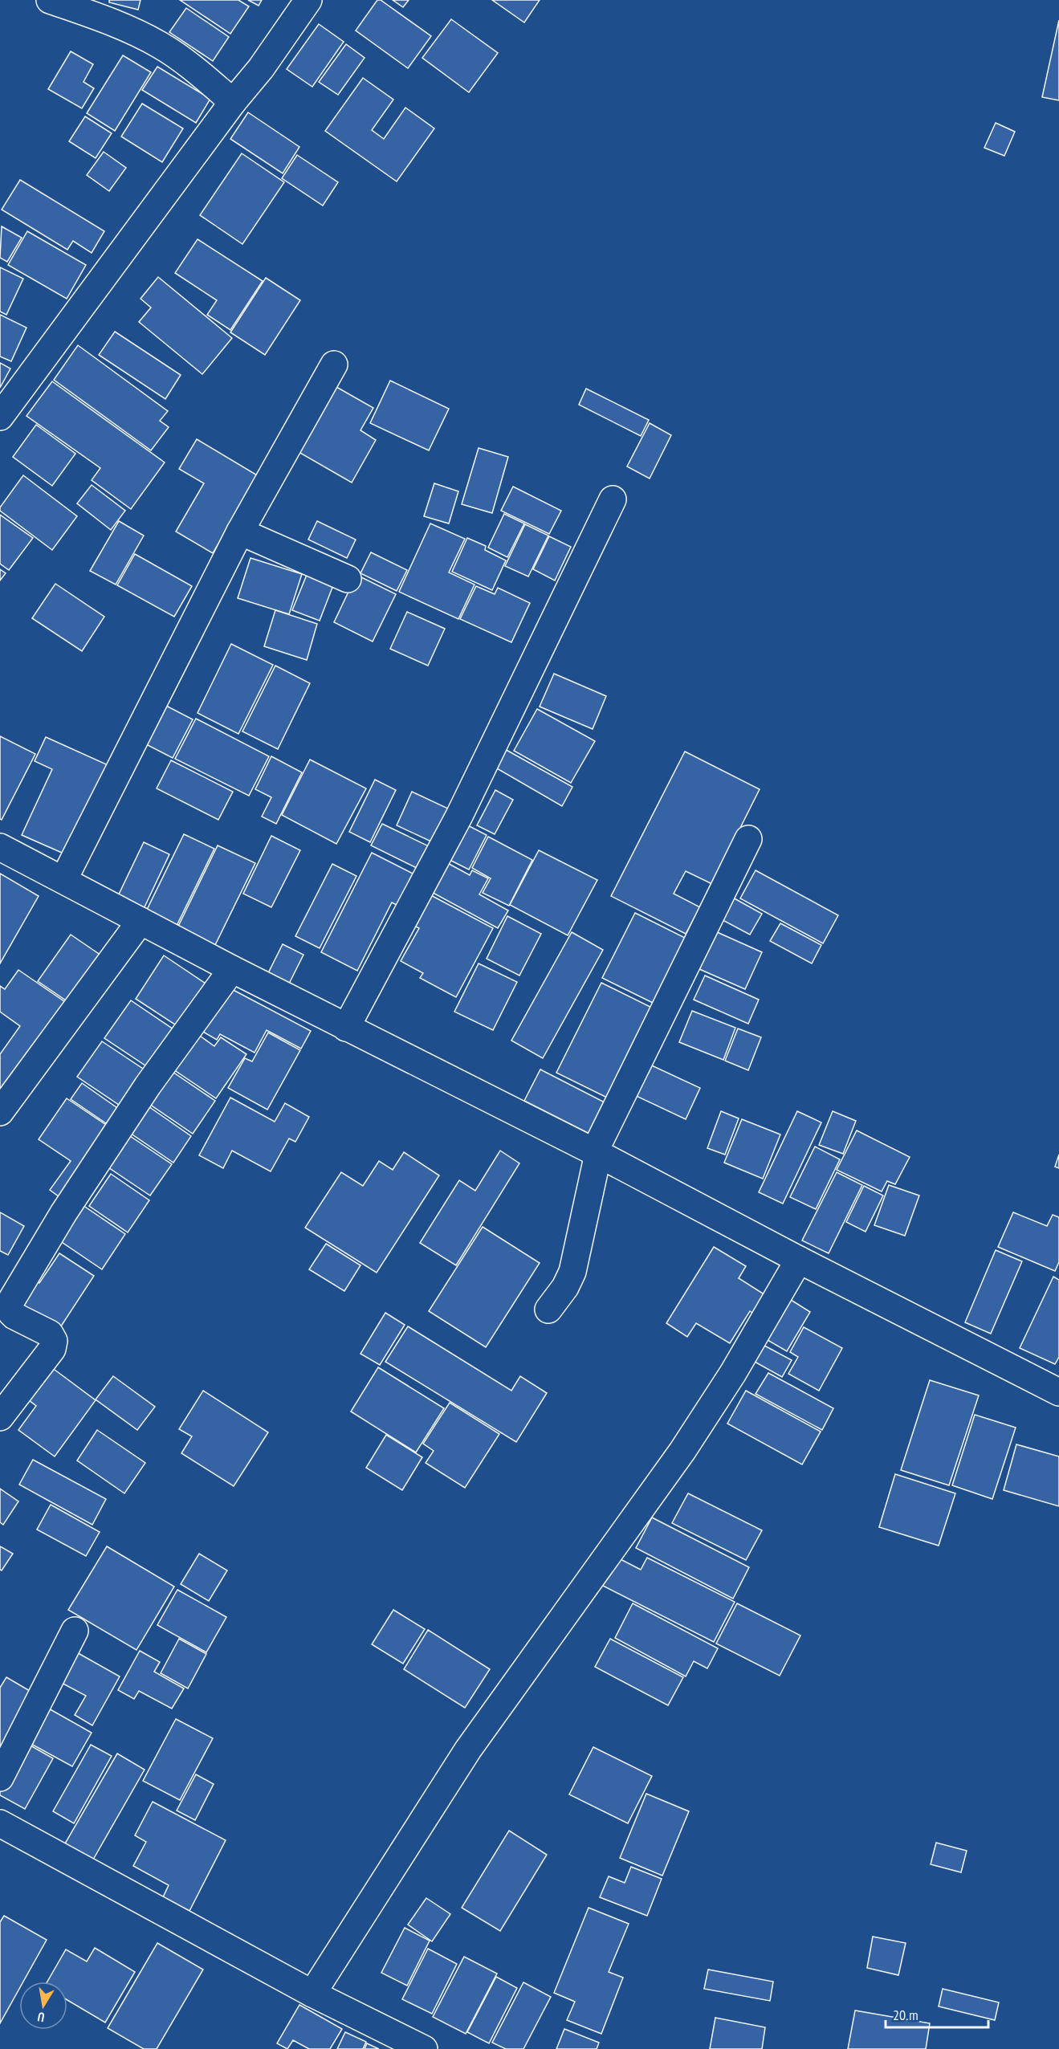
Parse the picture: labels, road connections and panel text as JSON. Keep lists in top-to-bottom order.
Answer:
{
  "scale_bar": "20 m",
  "north": "bottom"
}
